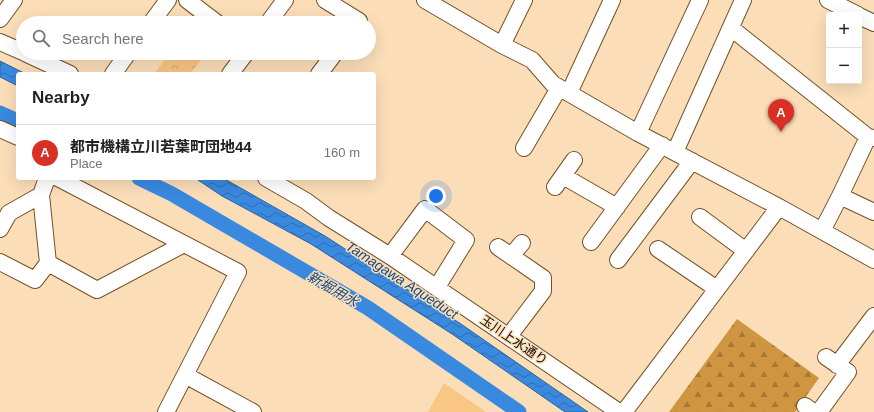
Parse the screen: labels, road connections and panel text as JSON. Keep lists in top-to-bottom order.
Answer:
{
  "streets": {
    "street": ["玉川上水通り"]
  },
  "water": ["Tamagawa Aqueduct", "新堀用水"],
  "page": {
    "map_buttons": ["+", "−"],
    "search": "Search here",
    "heading": "Nearby",
    "pins": "A",
    "list": [
      {
        "mark": "A",
        "name": "都市機構立川若葉町団地44",
        "note": "Place",
        "value": "160 m"
      }
    ]
  }
}
